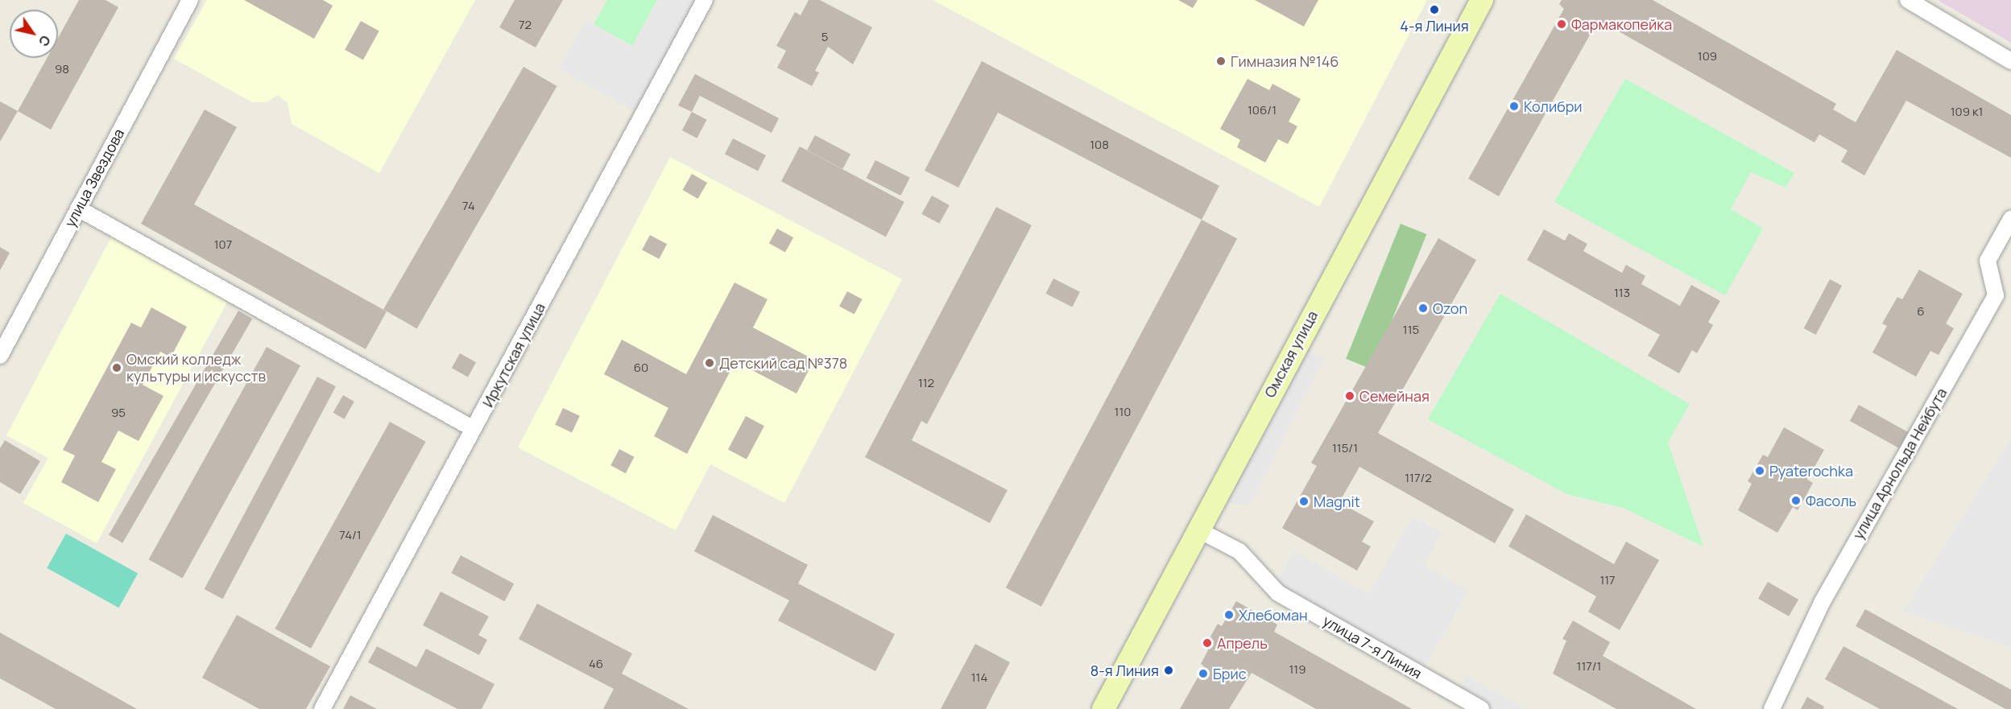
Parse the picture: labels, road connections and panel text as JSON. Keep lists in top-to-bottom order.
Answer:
{
  "streets": {
    "main road": ["Омская улица"],
    "street": [
      "улица Звездова",
      "Иркутская улица",
      "улица Арнольда Нейбута",
      "улица 7-я Линия"
    ]
  },
  "crossings": [
    ["Омская улица", "улица 7-я Линия"]
  ],
  "places": [
    "4-я Линия",
    "Фармакопейка",
    "Гимназия №146",
    "Колибри",
    "Ozon",
    "Детский сад №378",
    "Омский колледж культуры и искусств",
    "Семейная",
    "Pyaterochka",
    "Фасоль",
    "Magnit",
    "Хлебоман",
    "Апрель",
    "8-я Линия",
    "Брис"
  ],
  "house_numbers": [
    "72",
    "5",
    "109",
    "98",
    "106/1",
    "109 к1",
    "108",
    "74",
    "107",
    "113",
    "6",
    "115",
    "60",
    "112",
    "110",
    "95",
    "115/1",
    "117/2",
    "74/1",
    "117",
    "46",
    "117/1",
    "119",
    "114"
  ],
  "north": "bottom right"
}
